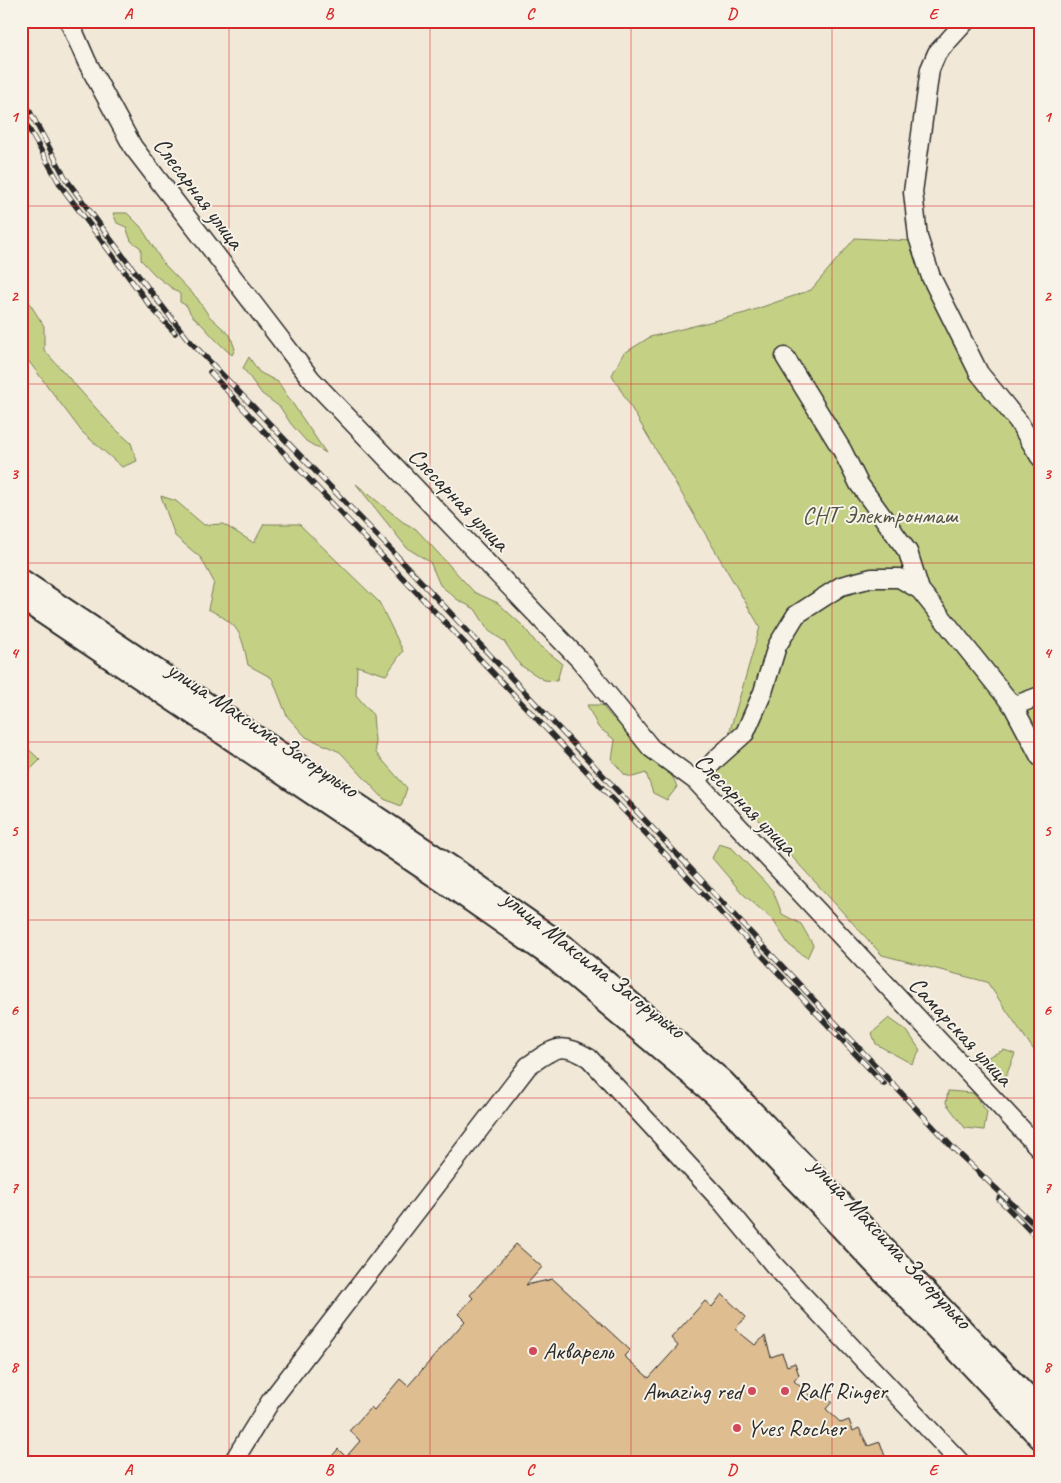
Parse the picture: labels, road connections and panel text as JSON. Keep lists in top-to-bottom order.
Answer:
{
  "streets": {
    "main road": ["улица Максима Загорулько"],
    "street": ["Слесарная улица", "Самарская улица"]
  },
  "crossings": [
    ["Слесарная улица", "Самарская улица"]
  ],
  "parks": ["СНТ Электронмаш"],
  "places": [
    "Акварель",
    "Amazing red",
    "Ralf Ringer",
    "Yves Rocher"
  ],
  "grid": {
    "columns": [
      "A",
      "B",
      "C",
      "D",
      "E"
    ],
    "rows": [
      "1",
      "2",
      "3",
      "4",
      "5",
      "6",
      "7",
      "8"
    ]
  }
}
